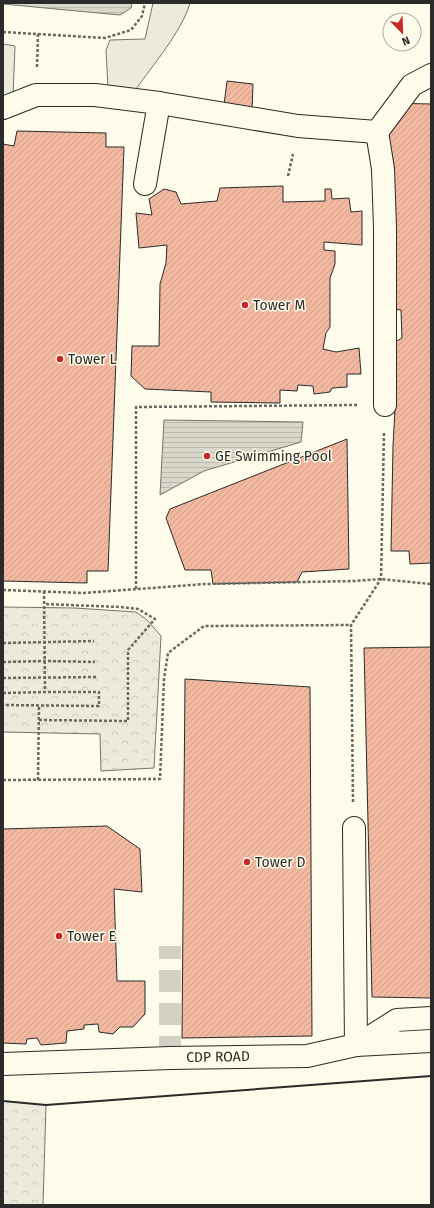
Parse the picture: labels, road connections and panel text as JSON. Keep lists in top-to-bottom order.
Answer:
{
  "streets": {
    "street": ["CDP ROAD"]
  },
  "places": [
    "Tower M",
    "Tower L",
    "GE Swimming Pool",
    "Tower D",
    "Tower E"
  ],
  "north": "bottom right"
}
